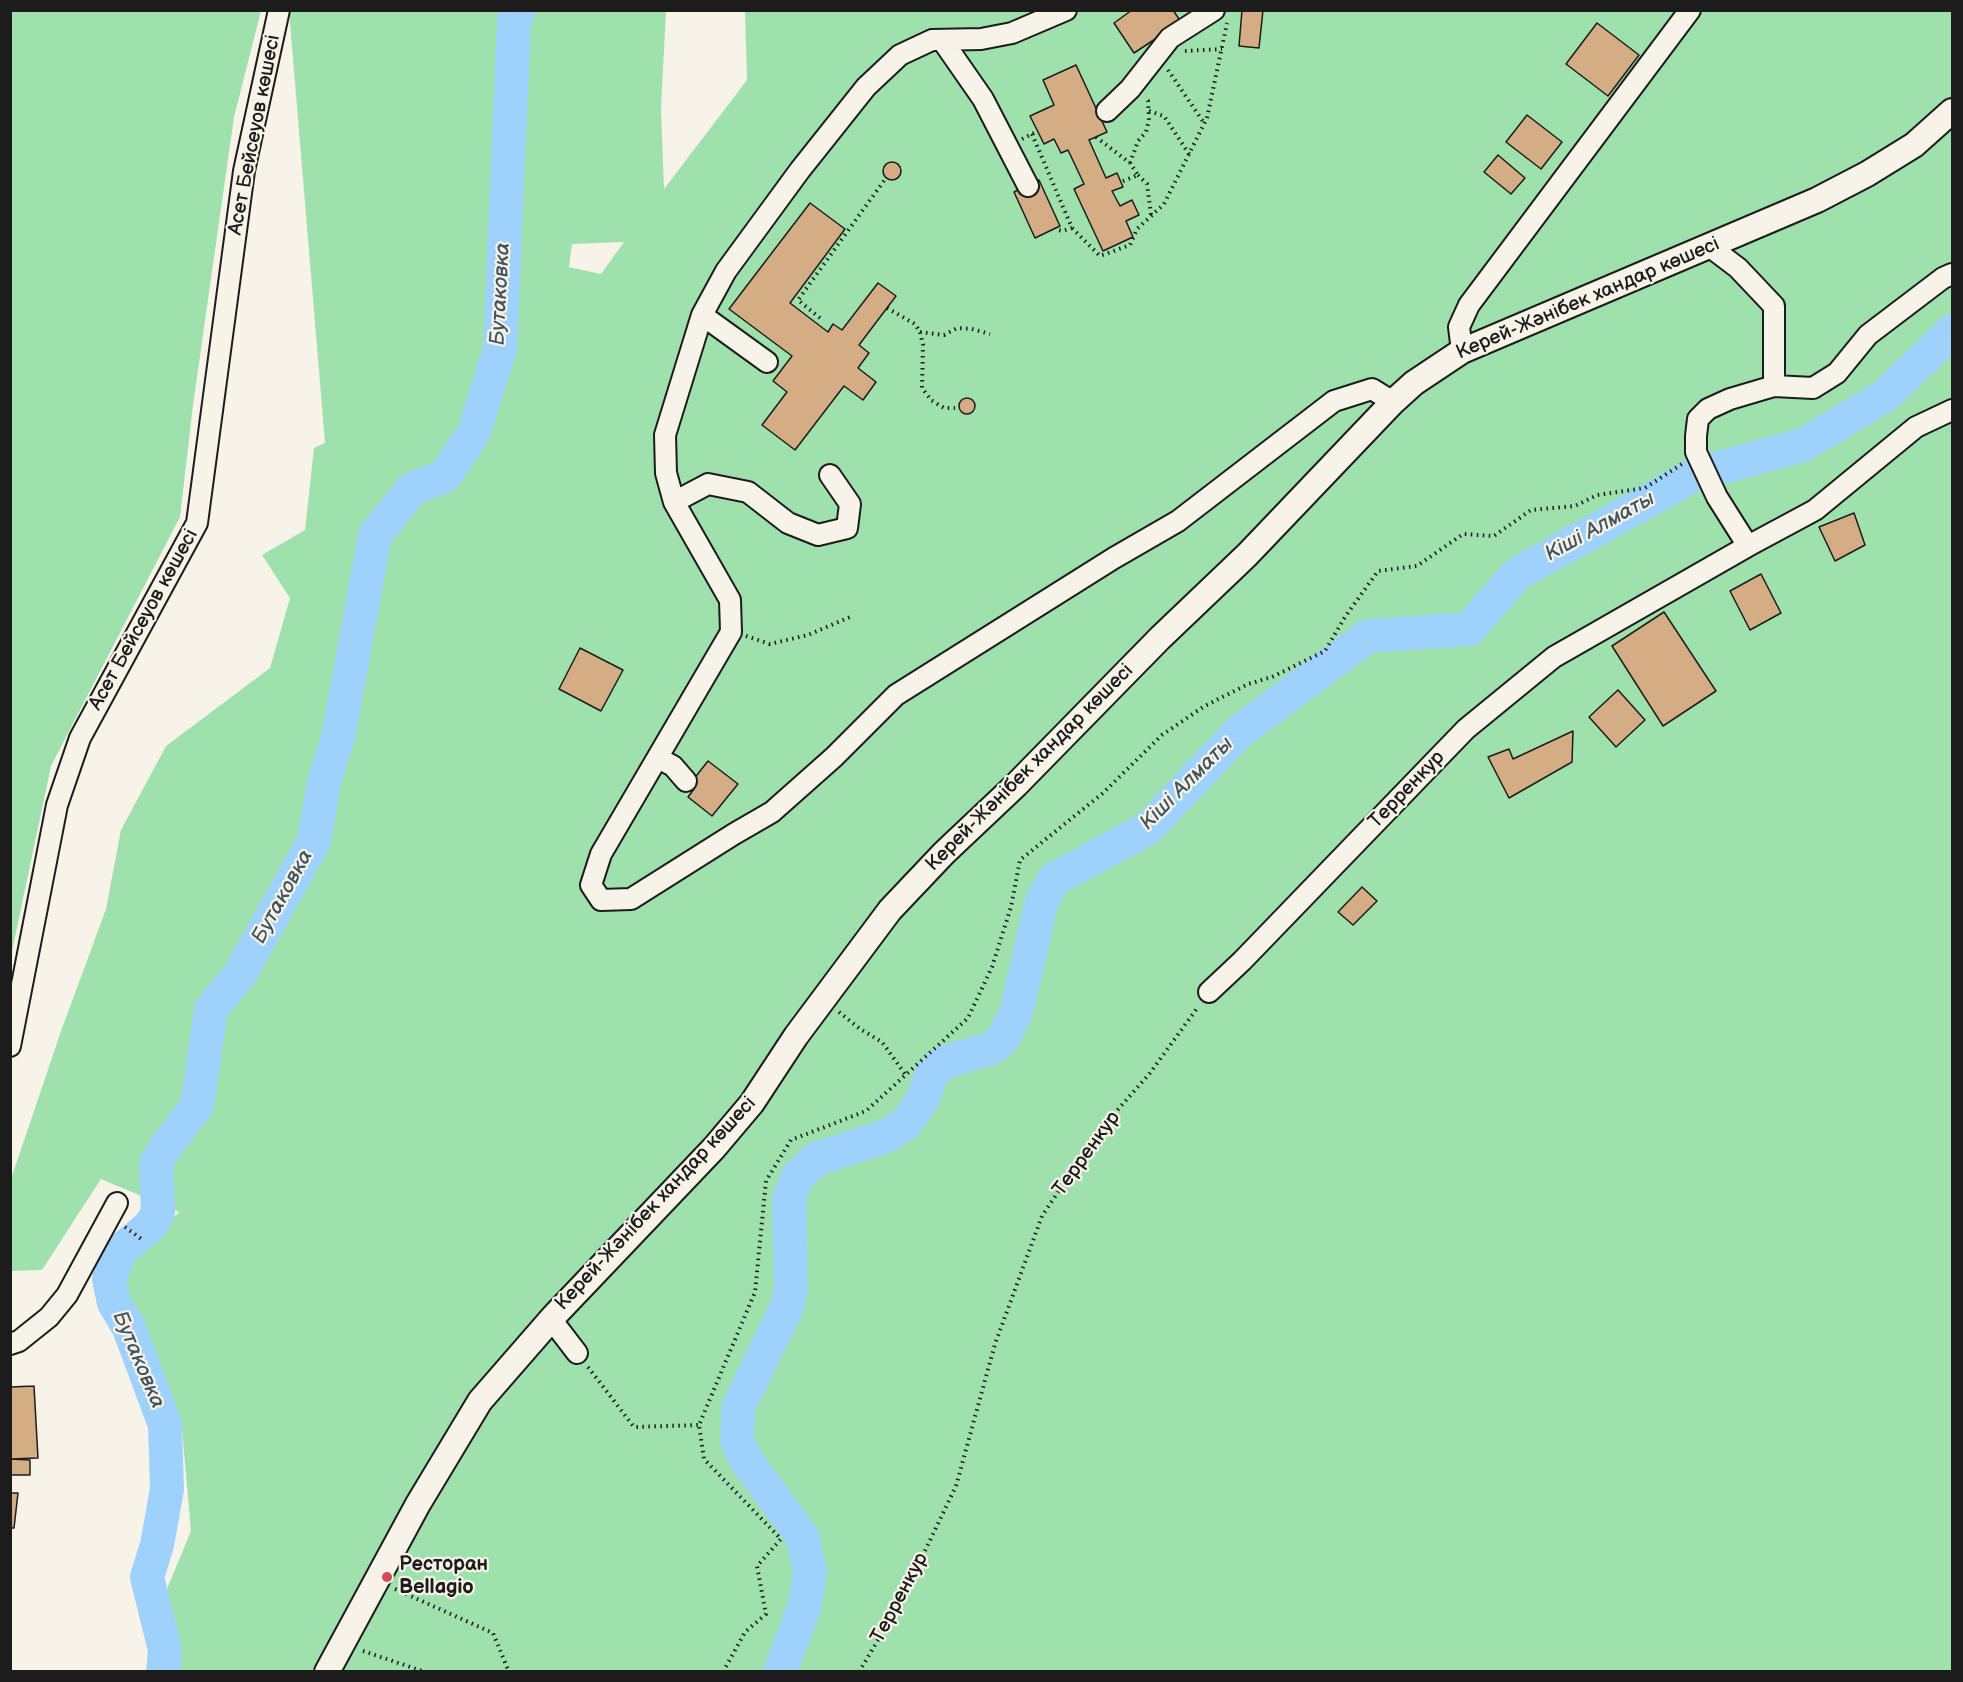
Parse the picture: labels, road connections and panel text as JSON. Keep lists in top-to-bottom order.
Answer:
{
  "streets": {
    "main road": ["Керей-Жәнібек хандар көшесі"],
    "street": ["Асет Бейсеуов көшесі", "Терренкур"]
  },
  "water": ["Бутаковка", "Кіші Алматы"],
  "places": ["Ресторан Bellagio"]
}
